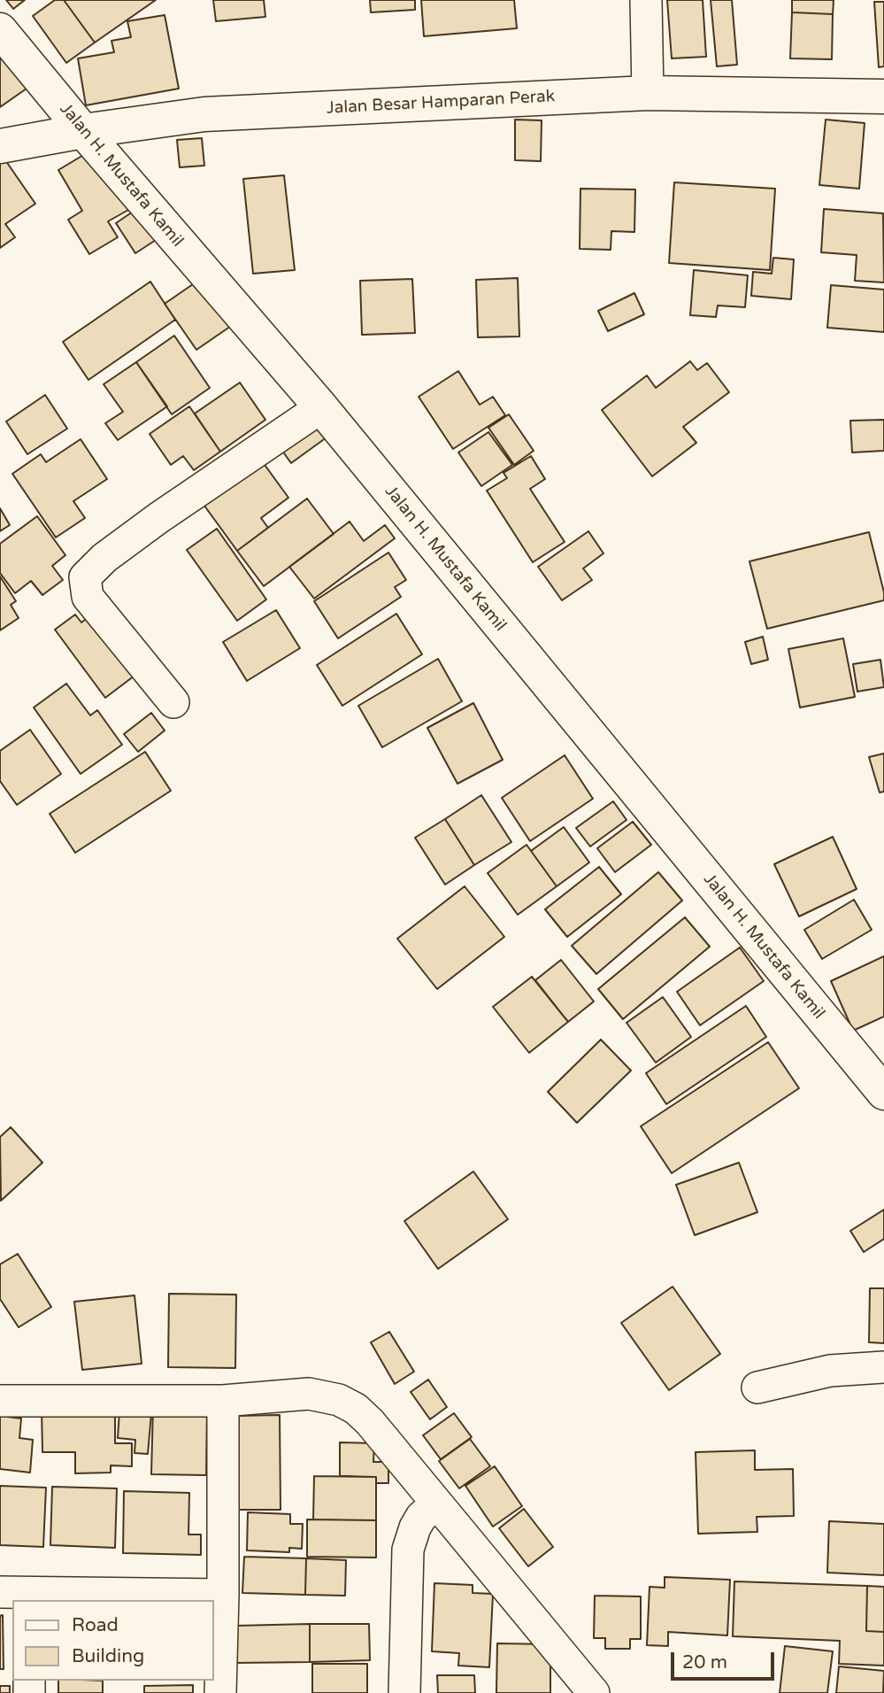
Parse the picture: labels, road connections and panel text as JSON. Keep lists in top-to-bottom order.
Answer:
{
  "streets": {
    "street": ["Jalan Besar Hamparan Perak", "Jalan H. Mustafa Kamil"]
  },
  "crossings": [
    ["Jalan Besar Hamparan Perak", "Jalan H. Mustafa Kamil"]
  ],
  "legend": ["Road", "Building"],
  "scale_bar": "20 m"
}
